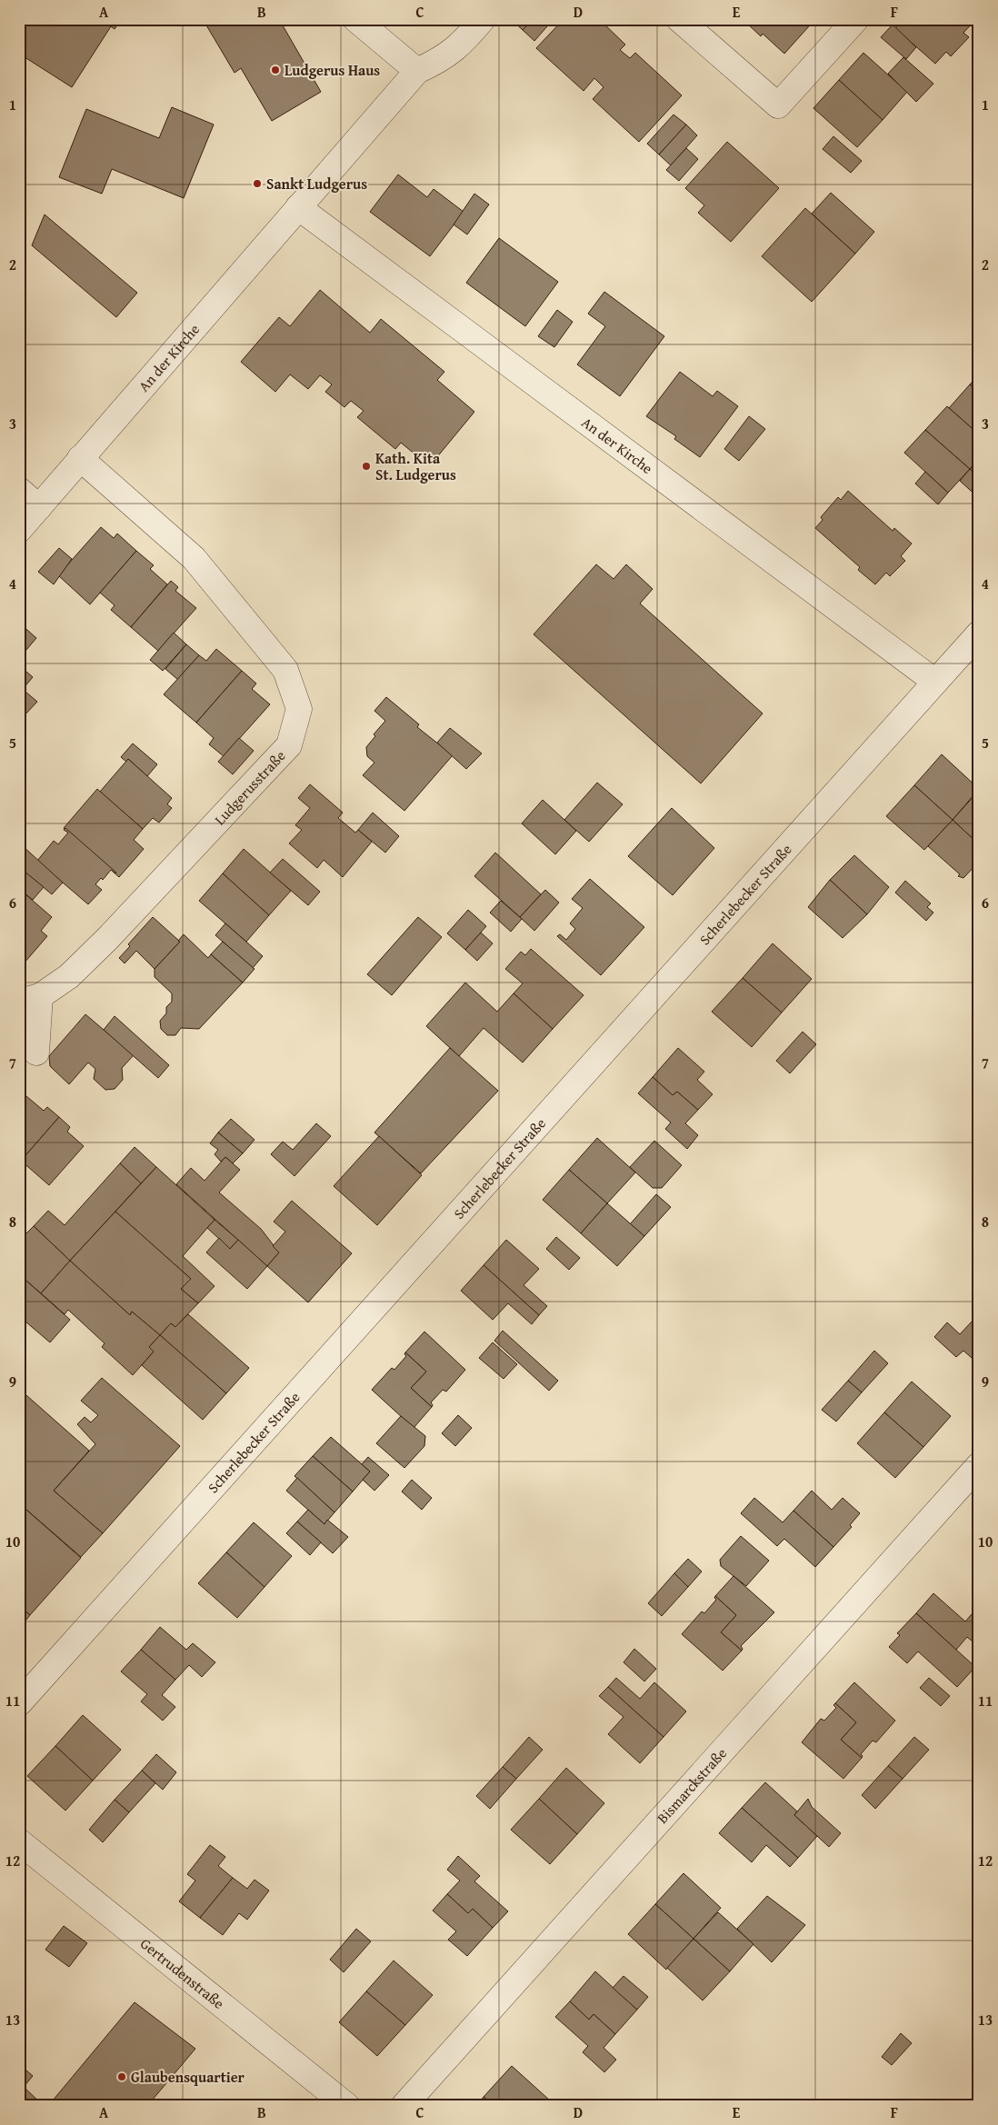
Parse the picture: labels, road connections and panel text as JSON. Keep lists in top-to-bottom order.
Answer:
{
  "streets": {
    "street": [
      "An der Kirche",
      "Ludgerusstraße",
      "Scherlebecker Straße",
      "Bismarckstraße",
      "Gertrudenstraße"
    ]
  },
  "crossings": [
    ["An der Kirche", "Ludgerusstraße"],
    ["An der Kirche", "Scherlebecker Straße"]
  ],
  "places": [
    "Ludgerus Haus",
    "Sankt Ludgerus",
    "Kath. Kita St. Ludgerus",
    "Glaubensquartier"
  ],
  "grid": {
    "columns": [
      "A",
      "B",
      "C",
      "D",
      "E",
      "F"
    ],
    "rows": [
      "1",
      "2",
      "3",
      "4",
      "5",
      "6",
      "7",
      "8",
      "9",
      "10",
      "11",
      "12",
      "13"
    ]
  }
}
